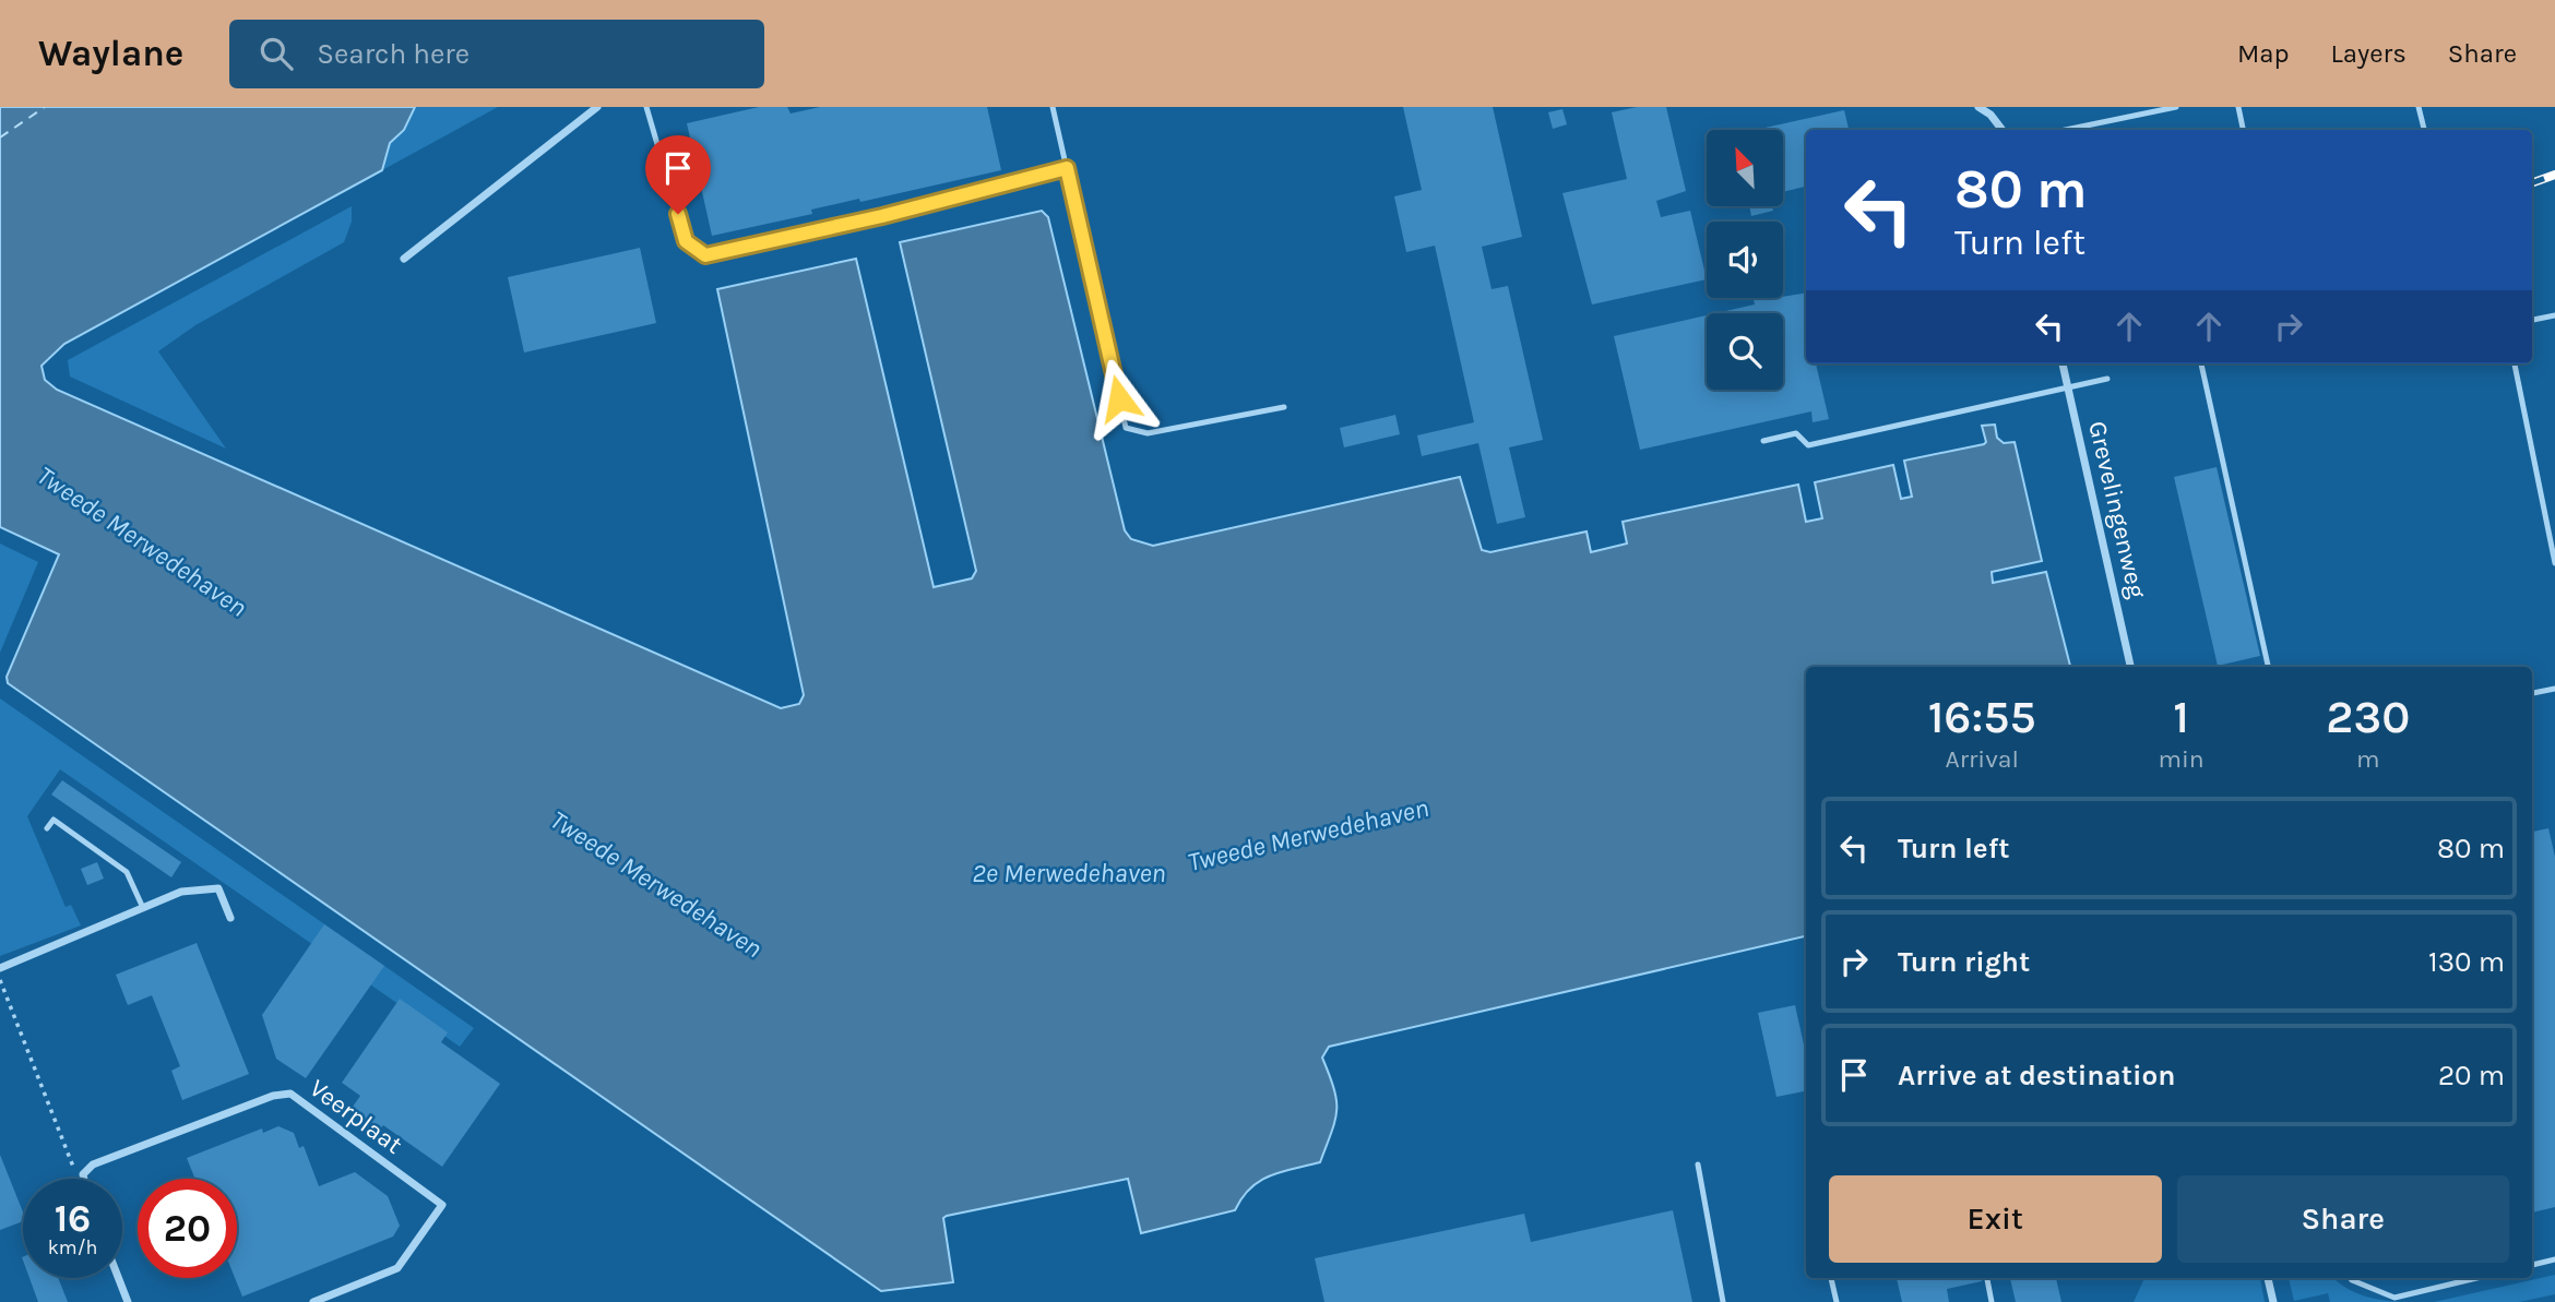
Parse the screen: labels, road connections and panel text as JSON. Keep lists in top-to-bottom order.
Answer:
{
  "streets": {
    "street": ["Grevelingenweg", "Veerplaat"]
  },
  "water": ["Tweede Merwedehaven", "2e Merwedehaven"],
  "north": "top left",
  "page": {
    "header": "Waylane",
    "search": "Search here",
    "nav": ["Map", "Layers", "Share"],
    "turn": ["80 m", "Turn left"],
    "eta": [
      "16:55",
      "Arrival",
      "1",
      "min",
      "230",
      "m"
    ],
    "list": [
      {
        "name": "Turn left",
        "value": "80 m"
      },
      {
        "name": "Turn right",
        "value": "130 m"
      },
      {
        "name": "Arrive at destination",
        "value": "20 m"
      }
    ],
    "buttons": ["Exit", "Share"],
    "speed": "16 km/h",
    "limit": "20"
  }
}
